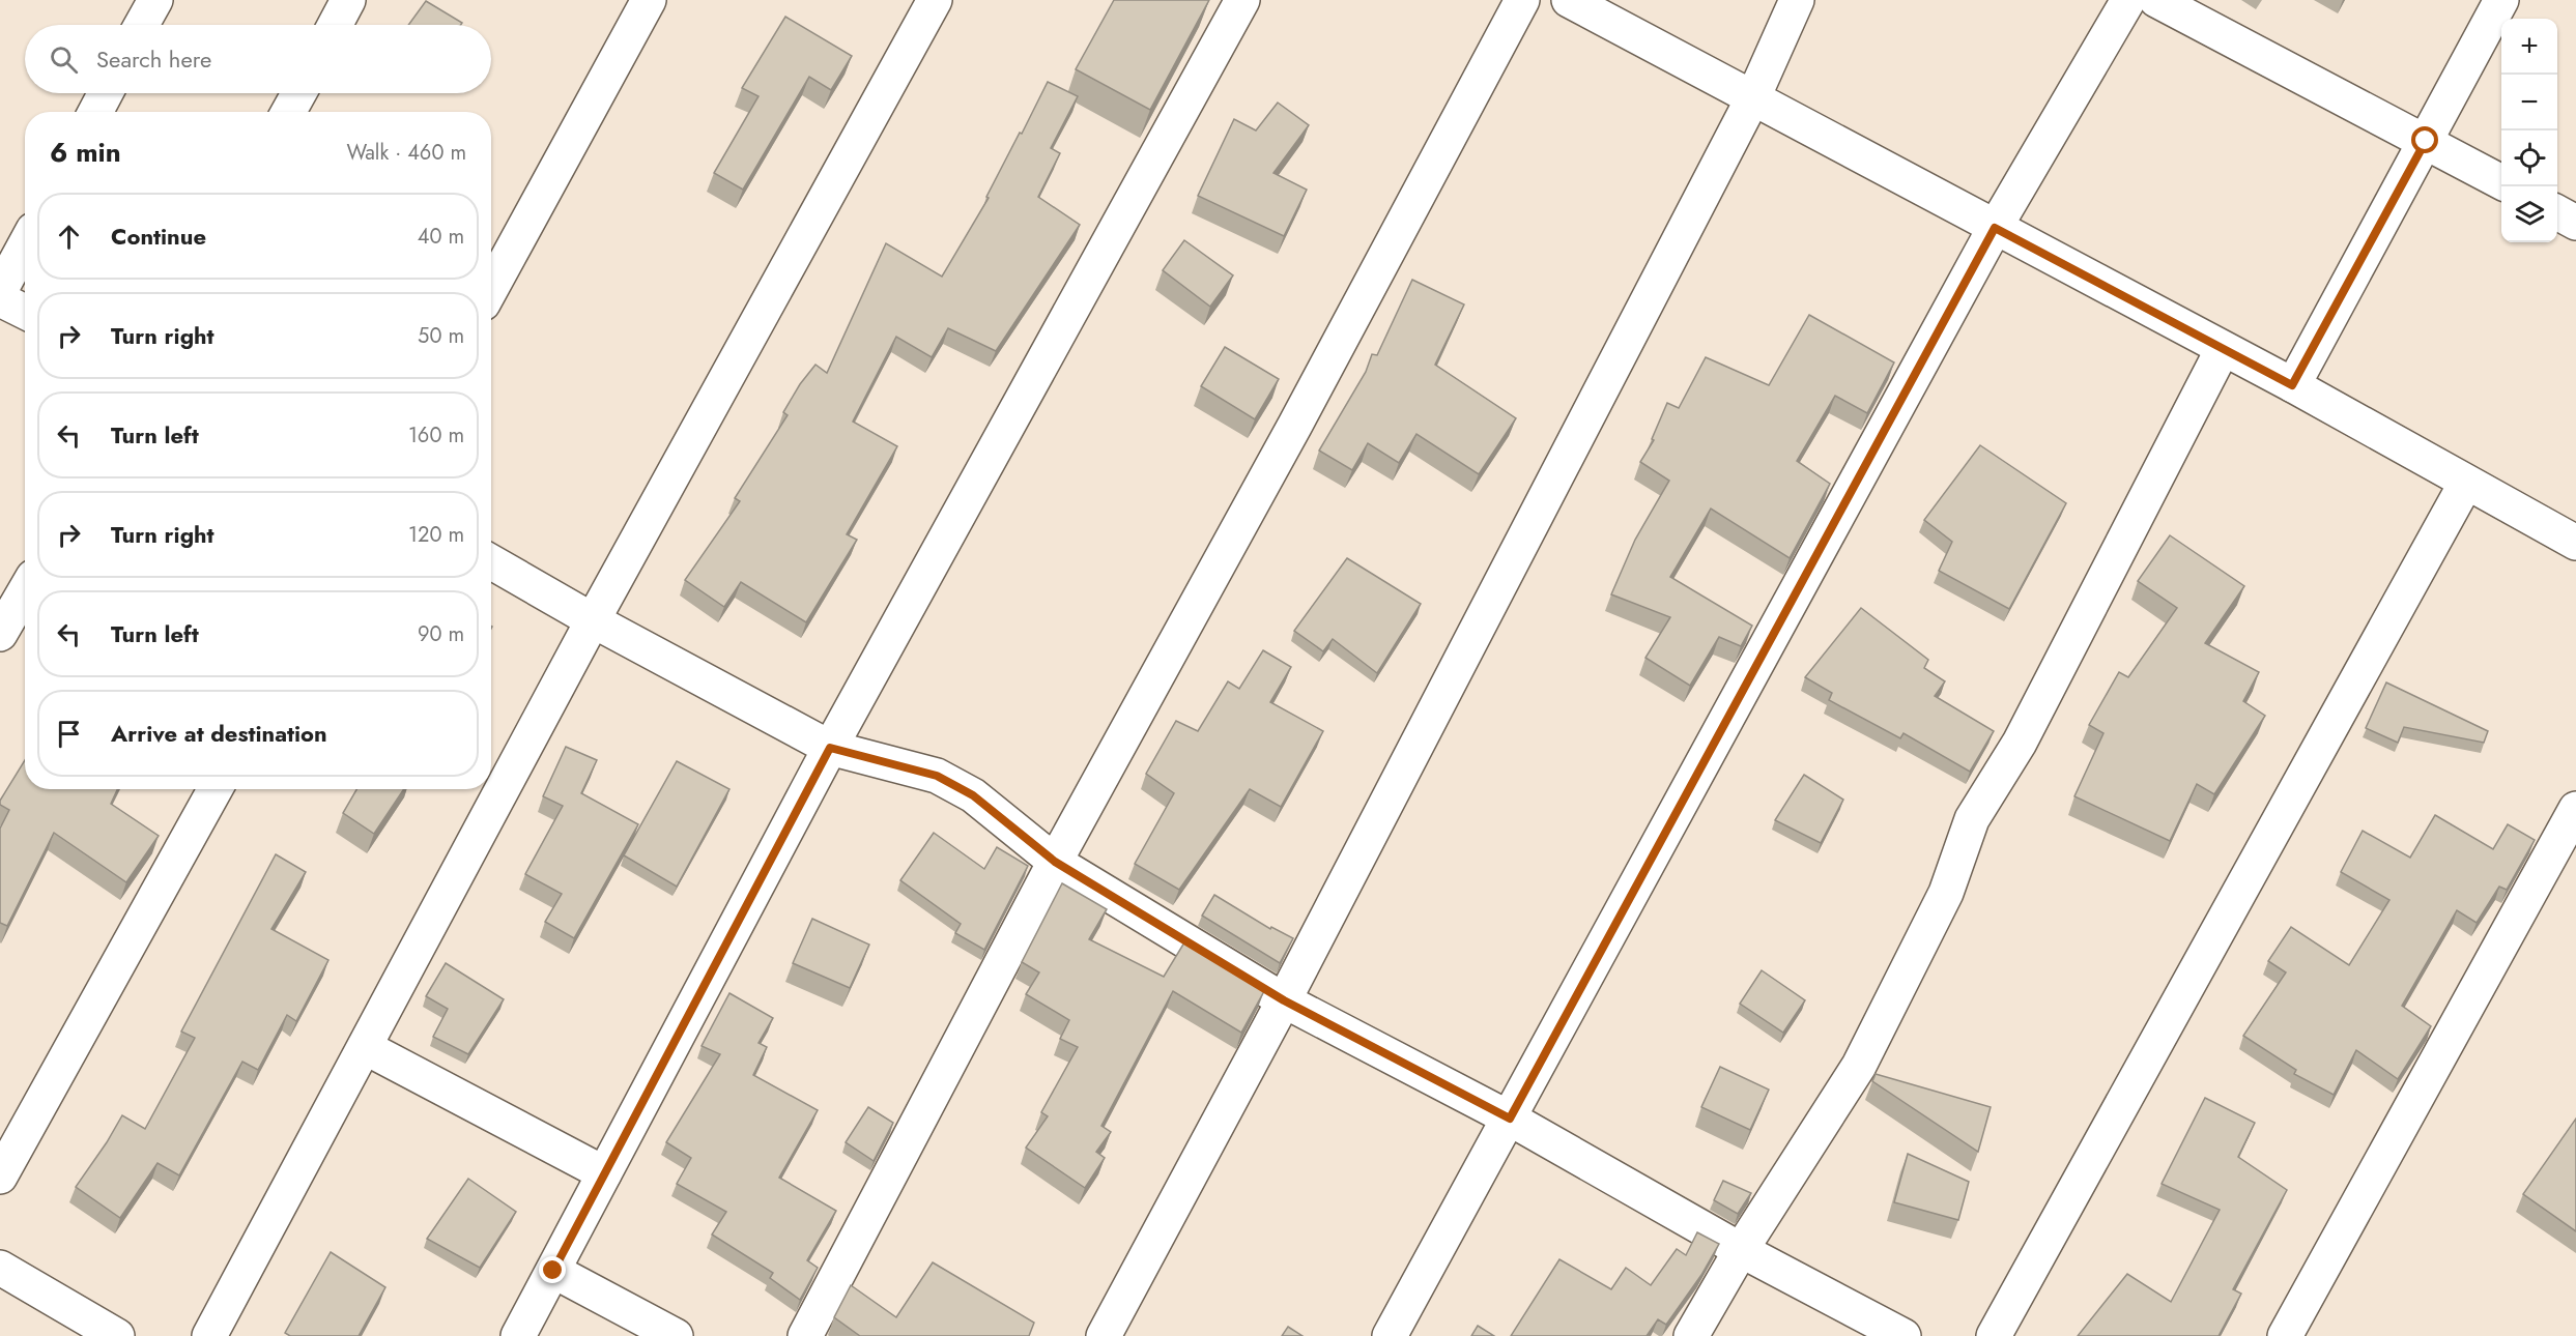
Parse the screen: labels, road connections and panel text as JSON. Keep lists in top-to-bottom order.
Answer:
{
  "page": {
    "map_buttons": ["+", "−"],
    "search": "Search here",
    "heading": ["6 min", "Walk · 460 m"],
    "list": [
      ["Continue", "40 m"],
      ["Turn right", "50 m"],
      ["Turn left", "160 m"],
      ["Turn right", "120 m"],
      ["Turn left", "90 m"],
      "Arrive at destination"
    ]
  }
}
